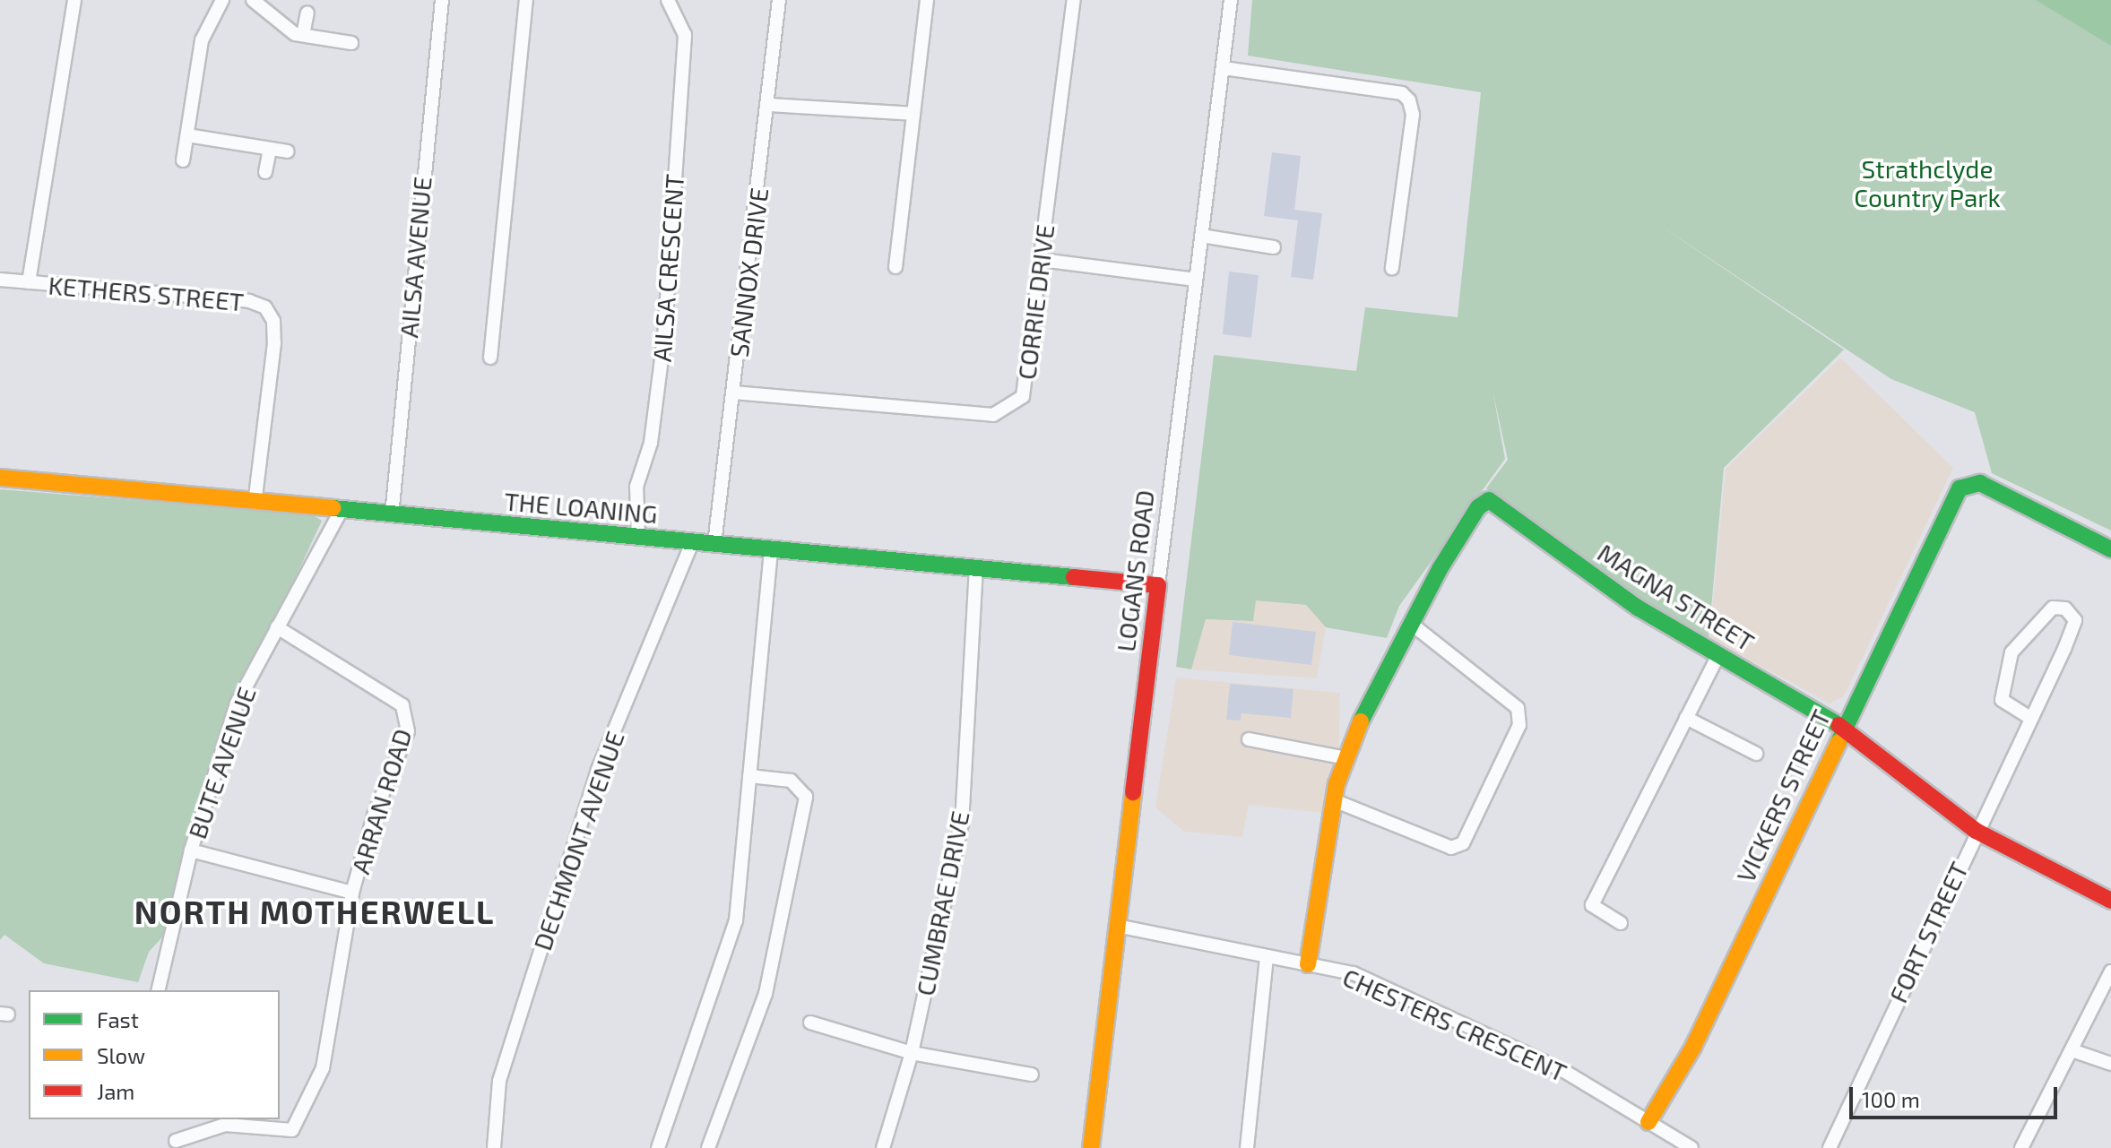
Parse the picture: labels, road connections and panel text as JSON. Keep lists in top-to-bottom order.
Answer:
{
  "streets": {
    "street": [
      "AILSA AVENUE",
      "AILSA CRESCENT",
      "SANNOX DRIVE",
      "KETHERS STREET",
      "CORRIE DRIVE",
      "THE LOANING",
      "LOGANS ROAD",
      "MAGNA STREET",
      "BUTE AVENUE",
      "VICKERS STREET",
      "ARRAN ROAD",
      "DECHMONT AVENUE",
      "CUMBRAE DRIVE",
      "FORT STREET",
      "CHESTERS CRESCENT"
    ]
  },
  "crossings": [
    ["AILSA AVENUE", "THE LOANING"],
    ["AILSA CRESCENT", "THE LOANING"],
    ["SANNOX DRIVE", "CORRIE DRIVE"],
    ["SANNOX DRIVE", "THE LOANING"],
    ["KETHERS STREET", "THE LOANING"],
    ["THE LOANING", "LOGANS ROAD"],
    ["THE LOANING", "BUTE AVENUE"],
    ["THE LOANING", "DECHMONT AVENUE"],
    ["THE LOANING", "CUMBRAE DRIVE"],
    ["LOGANS ROAD", "CHESTERS CRESCENT"],
    ["MAGNA STREET", "VICKERS STREET"],
    ["MAGNA STREET", "FORT STREET"],
    ["BUTE AVENUE", "ARRAN ROAD"],
    ["VICKERS STREET", "CHESTERS CRESCENT"]
  ],
  "districts": ["NORTH MOTHERWELL"],
  "parks": ["Strathclyde Country Park"],
  "legend": ["Fast", "Slow", "Jam"],
  "scale_bar": "100 m"
}
